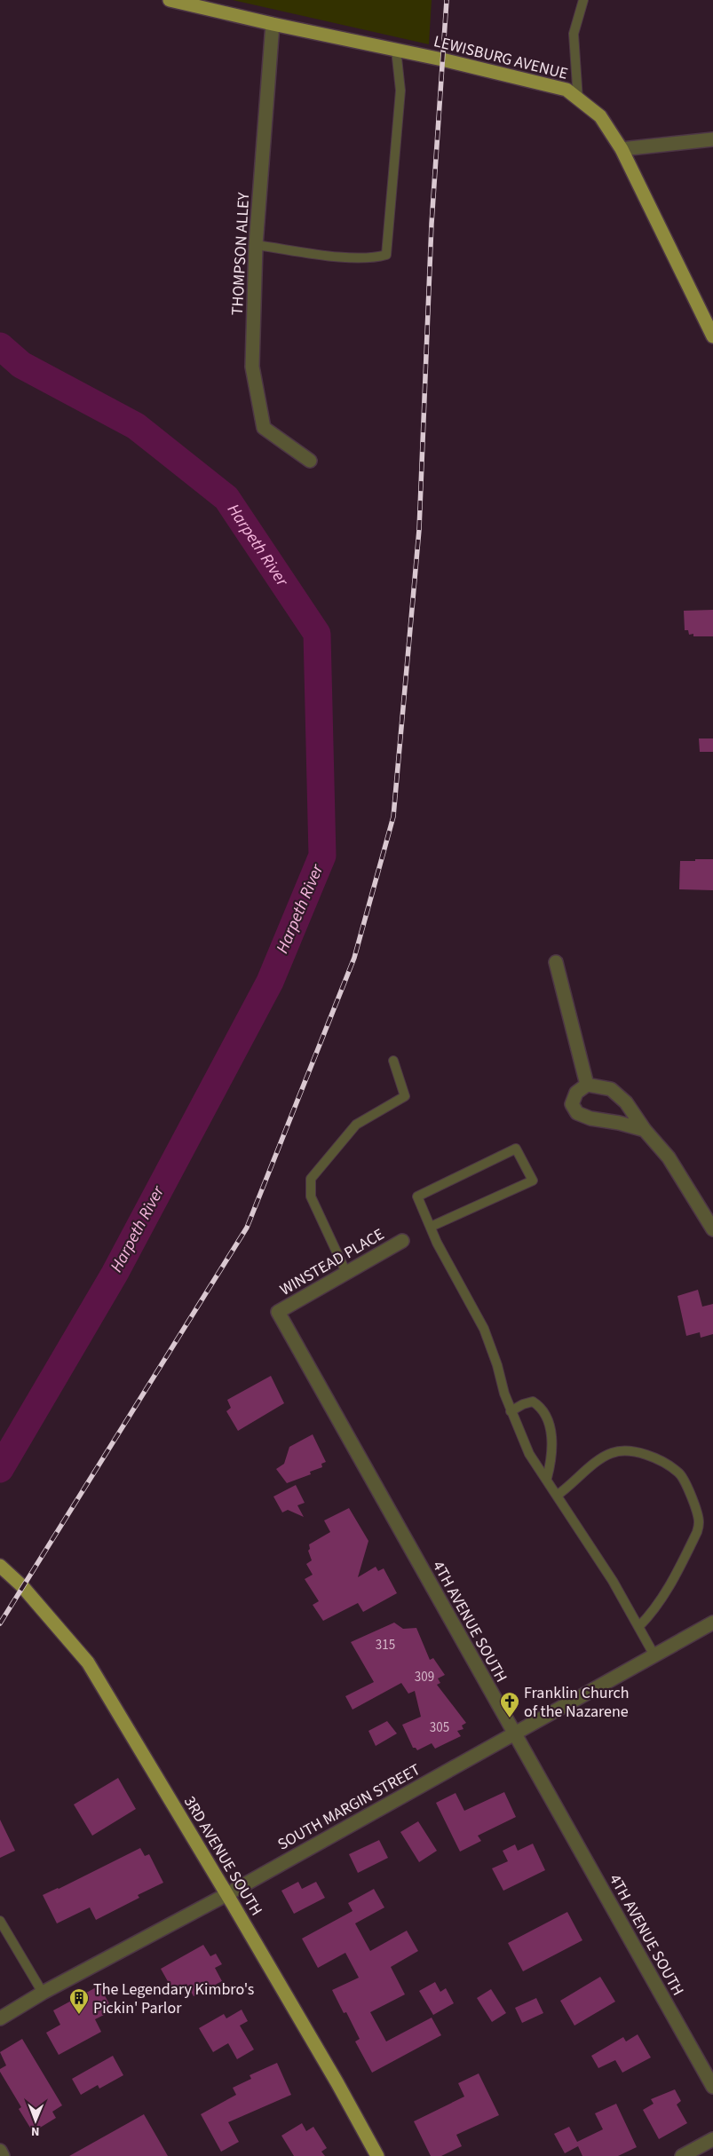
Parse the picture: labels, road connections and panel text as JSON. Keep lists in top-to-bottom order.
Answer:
{
  "streets": {
    "main road": ["LEWISBURG AVENUE", "3RD AVENUE SOUTH"],
    "street": [
      "THOMPSON ALLEY",
      "WINSTEAD PLACE",
      "4TH AVENUE SOUTH",
      "SOUTH MARGIN STREET"
    ]
  },
  "crossings": [
    ["LEWISBURG AVENUE", "THOMPSON ALLEY"],
    ["WINSTEAD PLACE", "4TH AVENUE SOUTH"],
    ["4TH AVENUE SOUTH", "SOUTH MARGIN STREET"],
    ["SOUTH MARGIN STREET", "3RD AVENUE SOUTH"]
  ],
  "water": ["Harpeth River"],
  "places": {
    "church": ["Franklin Church of the Nazarene"],
    "building": ["The Legendary Kimbro's Pickin' Parlor"]
  },
  "house_numbers": ["315", "309", "305"],
  "north": "bottom"
}
